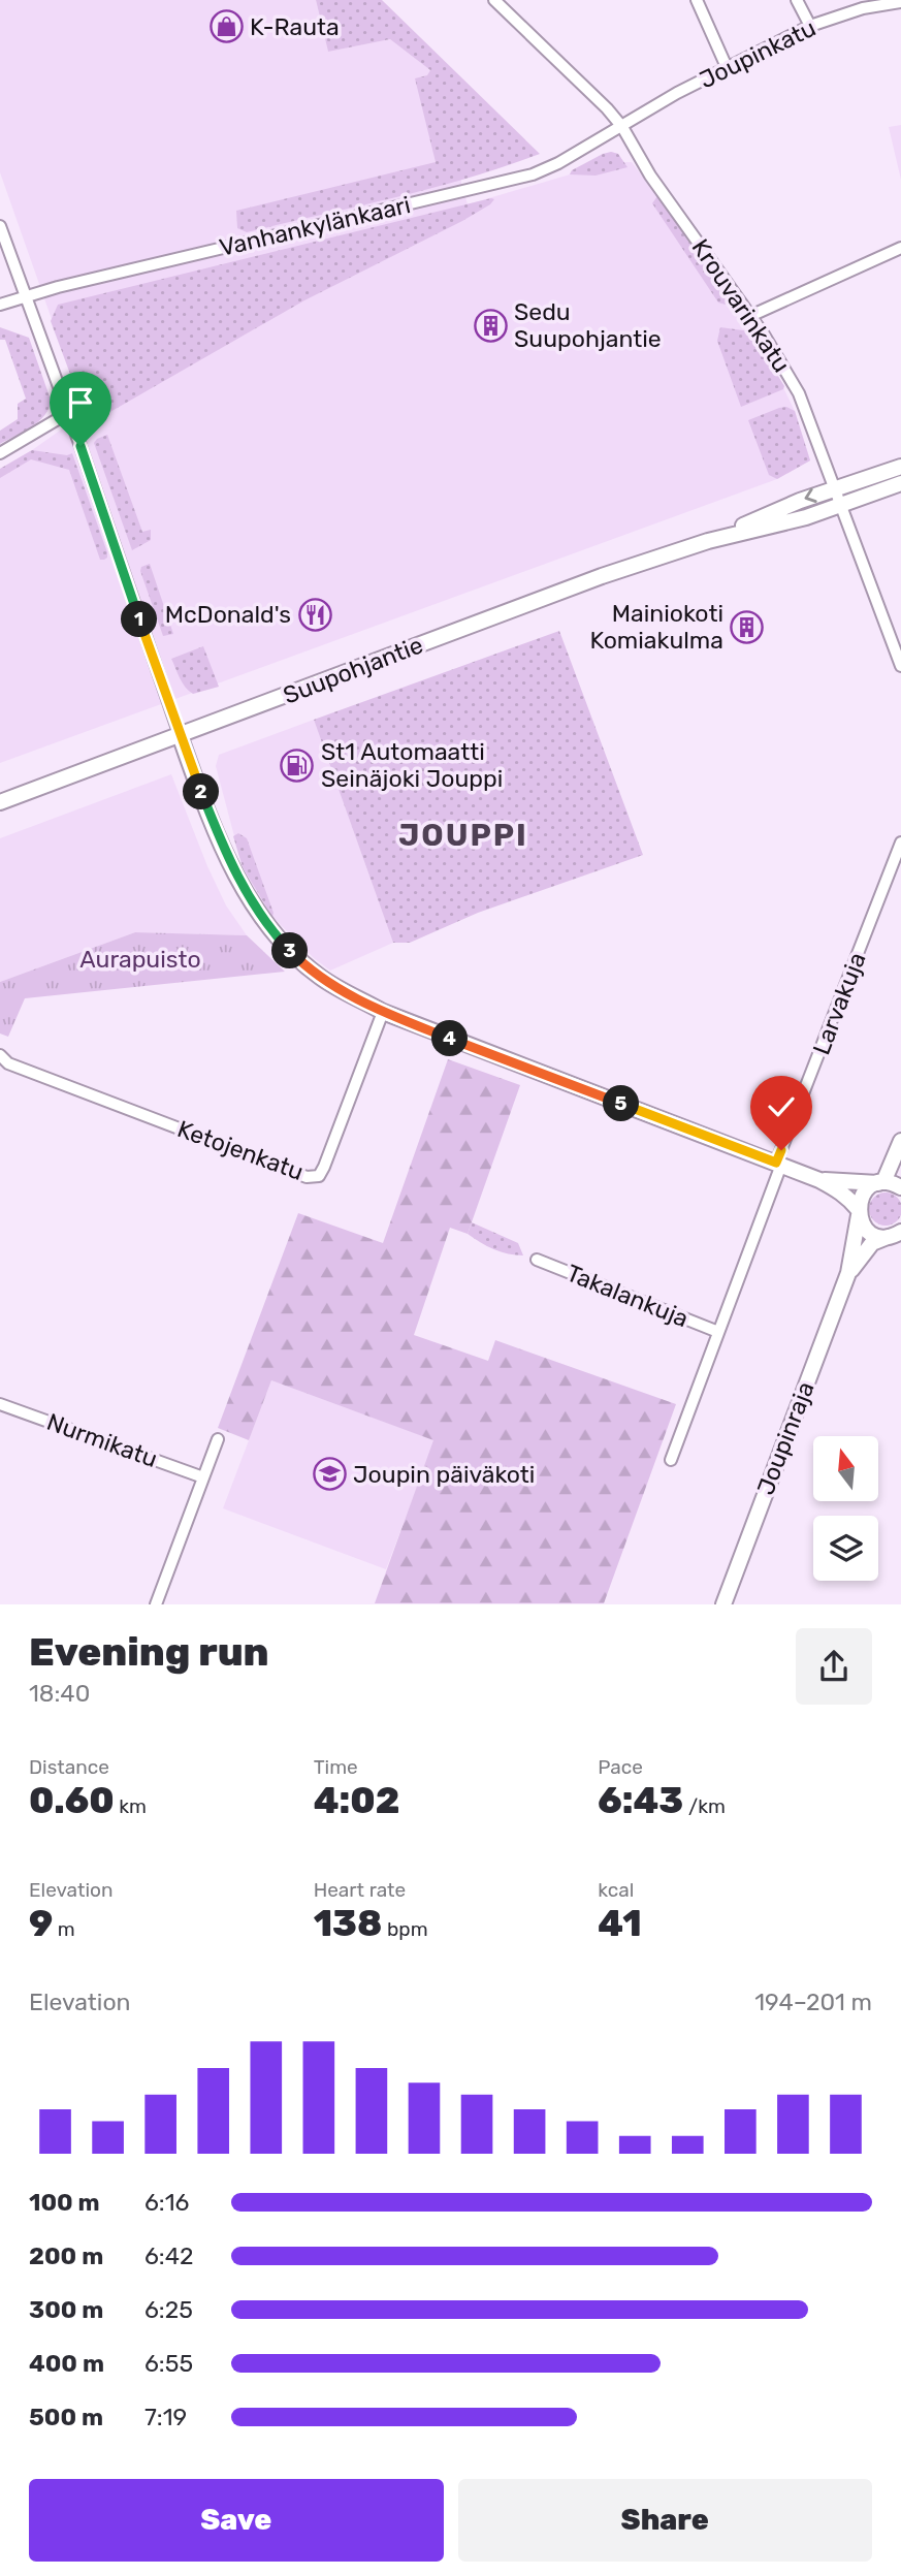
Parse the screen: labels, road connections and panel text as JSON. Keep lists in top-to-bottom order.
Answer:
{
  "streets": {
    "street": [
      "Joupinkatu",
      "Vanhankylänkaari",
      "Krouvarinkatu",
      "Suupohjantie",
      "Larvakuja",
      "Ketojenkatu",
      "Takalankuja",
      "Joupinraja",
      "Nurmikatu"
    ]
  },
  "crossings": [
    ["Joupinkatu", "Vanhankylänkaari"],
    ["Joupinkatu", "Krouvarinkatu"],
    ["Vanhankylänkaari", "Krouvarinkatu"],
    ["Krouvarinkatu", "Suupohjantie"],
    ["Larvakuja", "Takalankuja"]
  ],
  "districts": ["JOUPPI"],
  "parks": ["Aurapuisto"],
  "places": {
    "shop": ["K-Rauta"],
    "building": ["Sedu Suupohjantie", "Mainiokoti Komiakulma"],
    "restaurant": ["McDonald's"],
    "fuel station": ["St1 Automaatti Seinäjoki Jouppi"],
    "school or university": ["Joupin päiväkoti"]
  },
  "north": "top",
  "page": {
    "pins": [
      "1",
      "2",
      "3",
      "4",
      "5"
    ],
    "heading": ["Evening run", "18:40"],
    "stats": [
      ["Distance", "0.60 km"],
      ["Time", "4:02"],
      ["Pace", "6:43 /km"],
      ["Elevation", "9 m"],
      ["Heart rate", "138 bpm"],
      ["kcal", "41"]
    ],
    "chart": ["Elevation", "194–201 m"],
    "list": [
      {
        "name": "100 m",
        "note": "6:16"
      },
      {
        "name": "200 m",
        "note": "6:42"
      },
      {
        "name": "300 m",
        "note": "6:25"
      },
      {
        "name": "400 m",
        "note": "6:55"
      },
      {
        "name": "500 m",
        "note": "7:19"
      }
    ],
    "buttons": ["Save", "Share"]
  }
}
